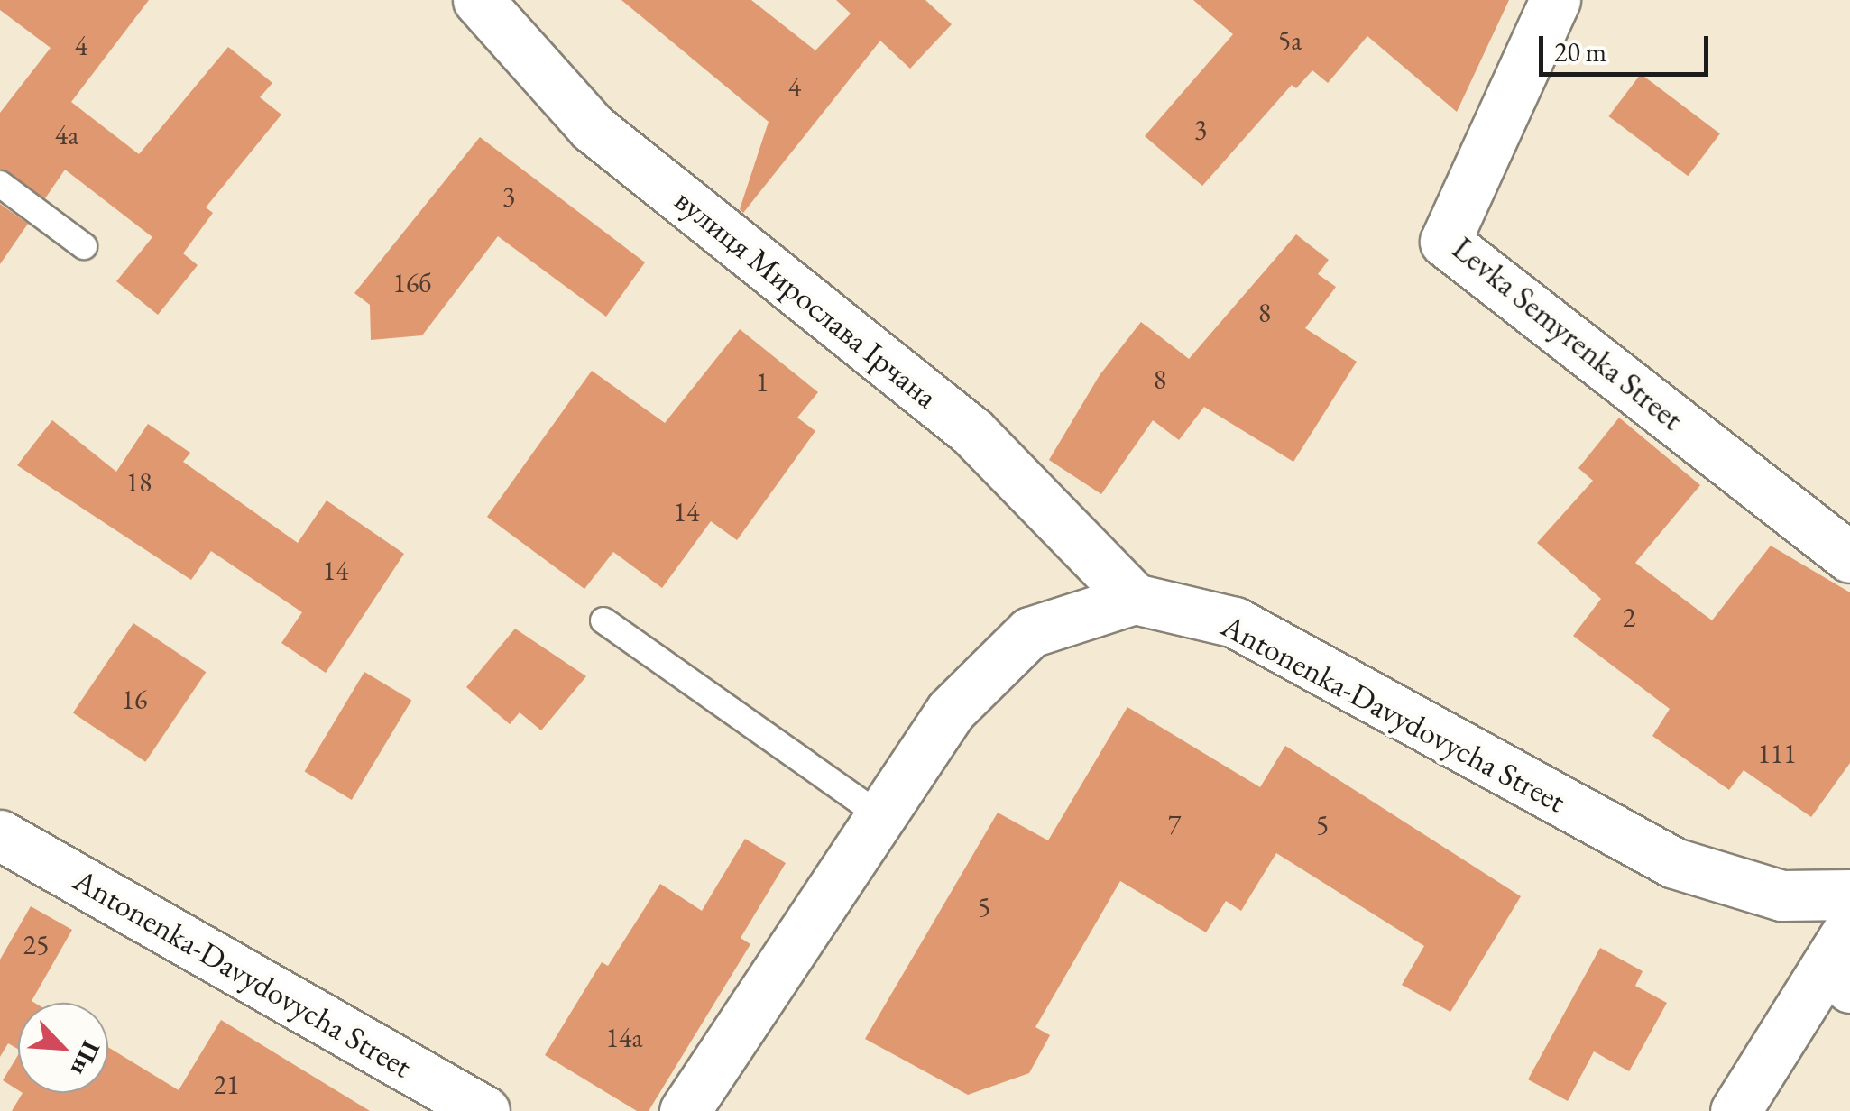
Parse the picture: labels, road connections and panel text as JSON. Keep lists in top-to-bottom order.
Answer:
{
  "streets": {
    "street": ["вулиця Мирослава Ірчана", "Levka Semyrenka Street", "Antonenka-Davydovycha Street"]
  },
  "crossings": [
    ["вулиця Мирослава Ірчана", "Antonenka-Davydovycha Street"]
  ],
  "house_numbers": [
    "5а",
    "4",
    "4",
    "3",
    "4а",
    "3",
    "16б",
    "8",
    "8",
    "1",
    "18",
    "14",
    "14",
    "2",
    "16",
    "111",
    "7",
    "5",
    "5",
    "25",
    "14а",
    "21"
  ],
  "scale_bar": "20 m",
  "north": "bottom right"
}
